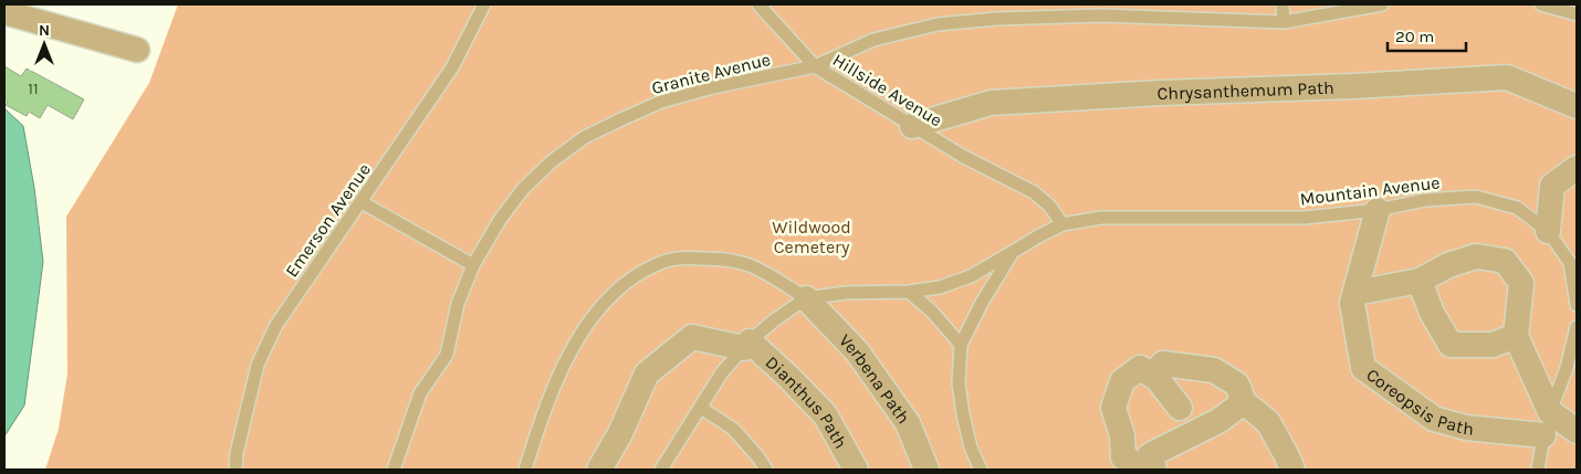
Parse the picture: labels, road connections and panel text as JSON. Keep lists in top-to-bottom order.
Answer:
{
  "streets": {
    "street": [
      "Chrysanthemum Path",
      "Verbena Path",
      "Coreopsis Path",
      "Dianthus Path"
    ],
    "lane": [
      "Granite Avenue",
      "Hillside Avenue",
      "Mountain Avenue",
      "Emerson Avenue"
    ]
  },
  "crossings": [
    ["Granite Avenue", "Hillside Avenue"],
    ["Hillside Avenue", "Chrysanthemum Path"],
    ["Hillside Avenue", "Mountain Avenue"],
    ["Mountain Avenue", "Verbena Path"],
    ["Mountain Avenue", "Coreopsis Path"]
  ],
  "parks": ["Wildwood Cemetery"],
  "house_numbers": ["11"],
  "scale_bar": "20 m",
  "north": "top"
}
